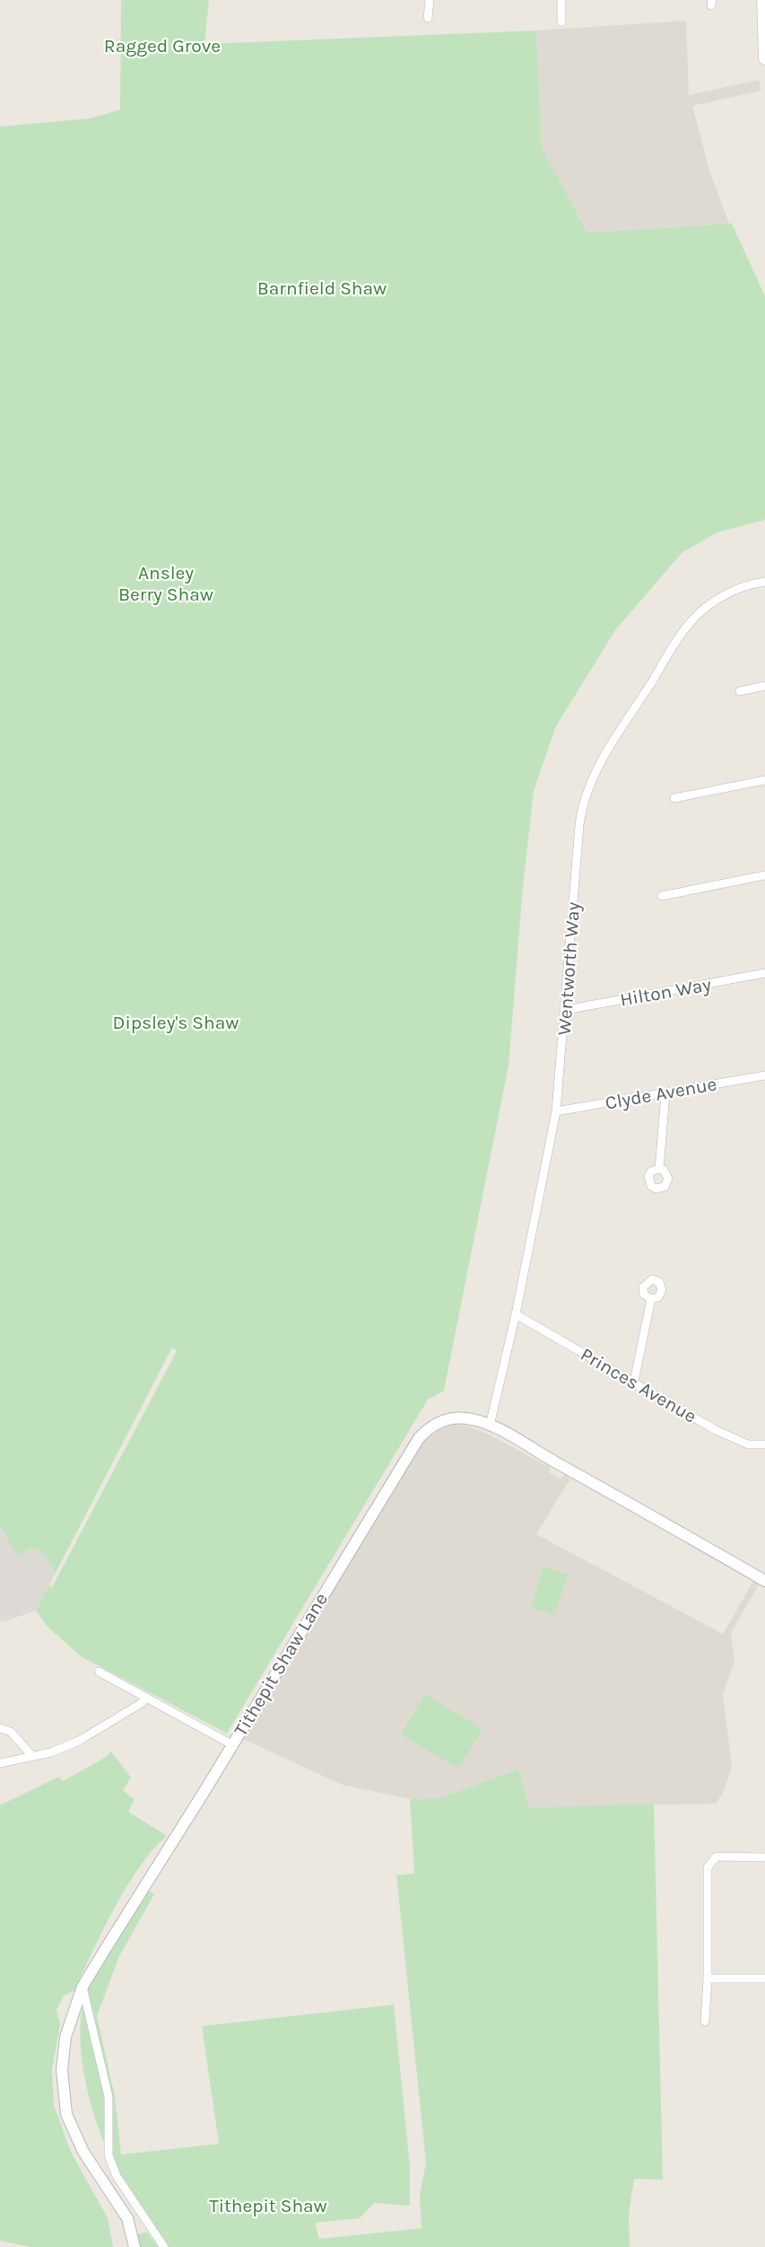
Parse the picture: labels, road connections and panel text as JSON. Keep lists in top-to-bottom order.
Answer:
{
  "streets": {
    "street": [
      "Wentworth Way",
      "Hilton Way",
      "Clyde Avenue",
      "Princes Avenue",
      "Tithepit Shaw Lane"
    ]
  },
  "crossings": [
    ["Wentworth Way", "Hilton Way"],
    ["Wentworth Way", "Clyde Avenue"],
    ["Wentworth Way", "Princes Avenue"],
    ["Wentworth Way", "Tithepit Shaw Lane"]
  ],
  "parks": [
    "Ragged Grove",
    "Barnfield Shaw",
    "Ansley Berry Shaw",
    "Dipsley's Shaw",
    "Tithepit Shaw"
  ]
}
